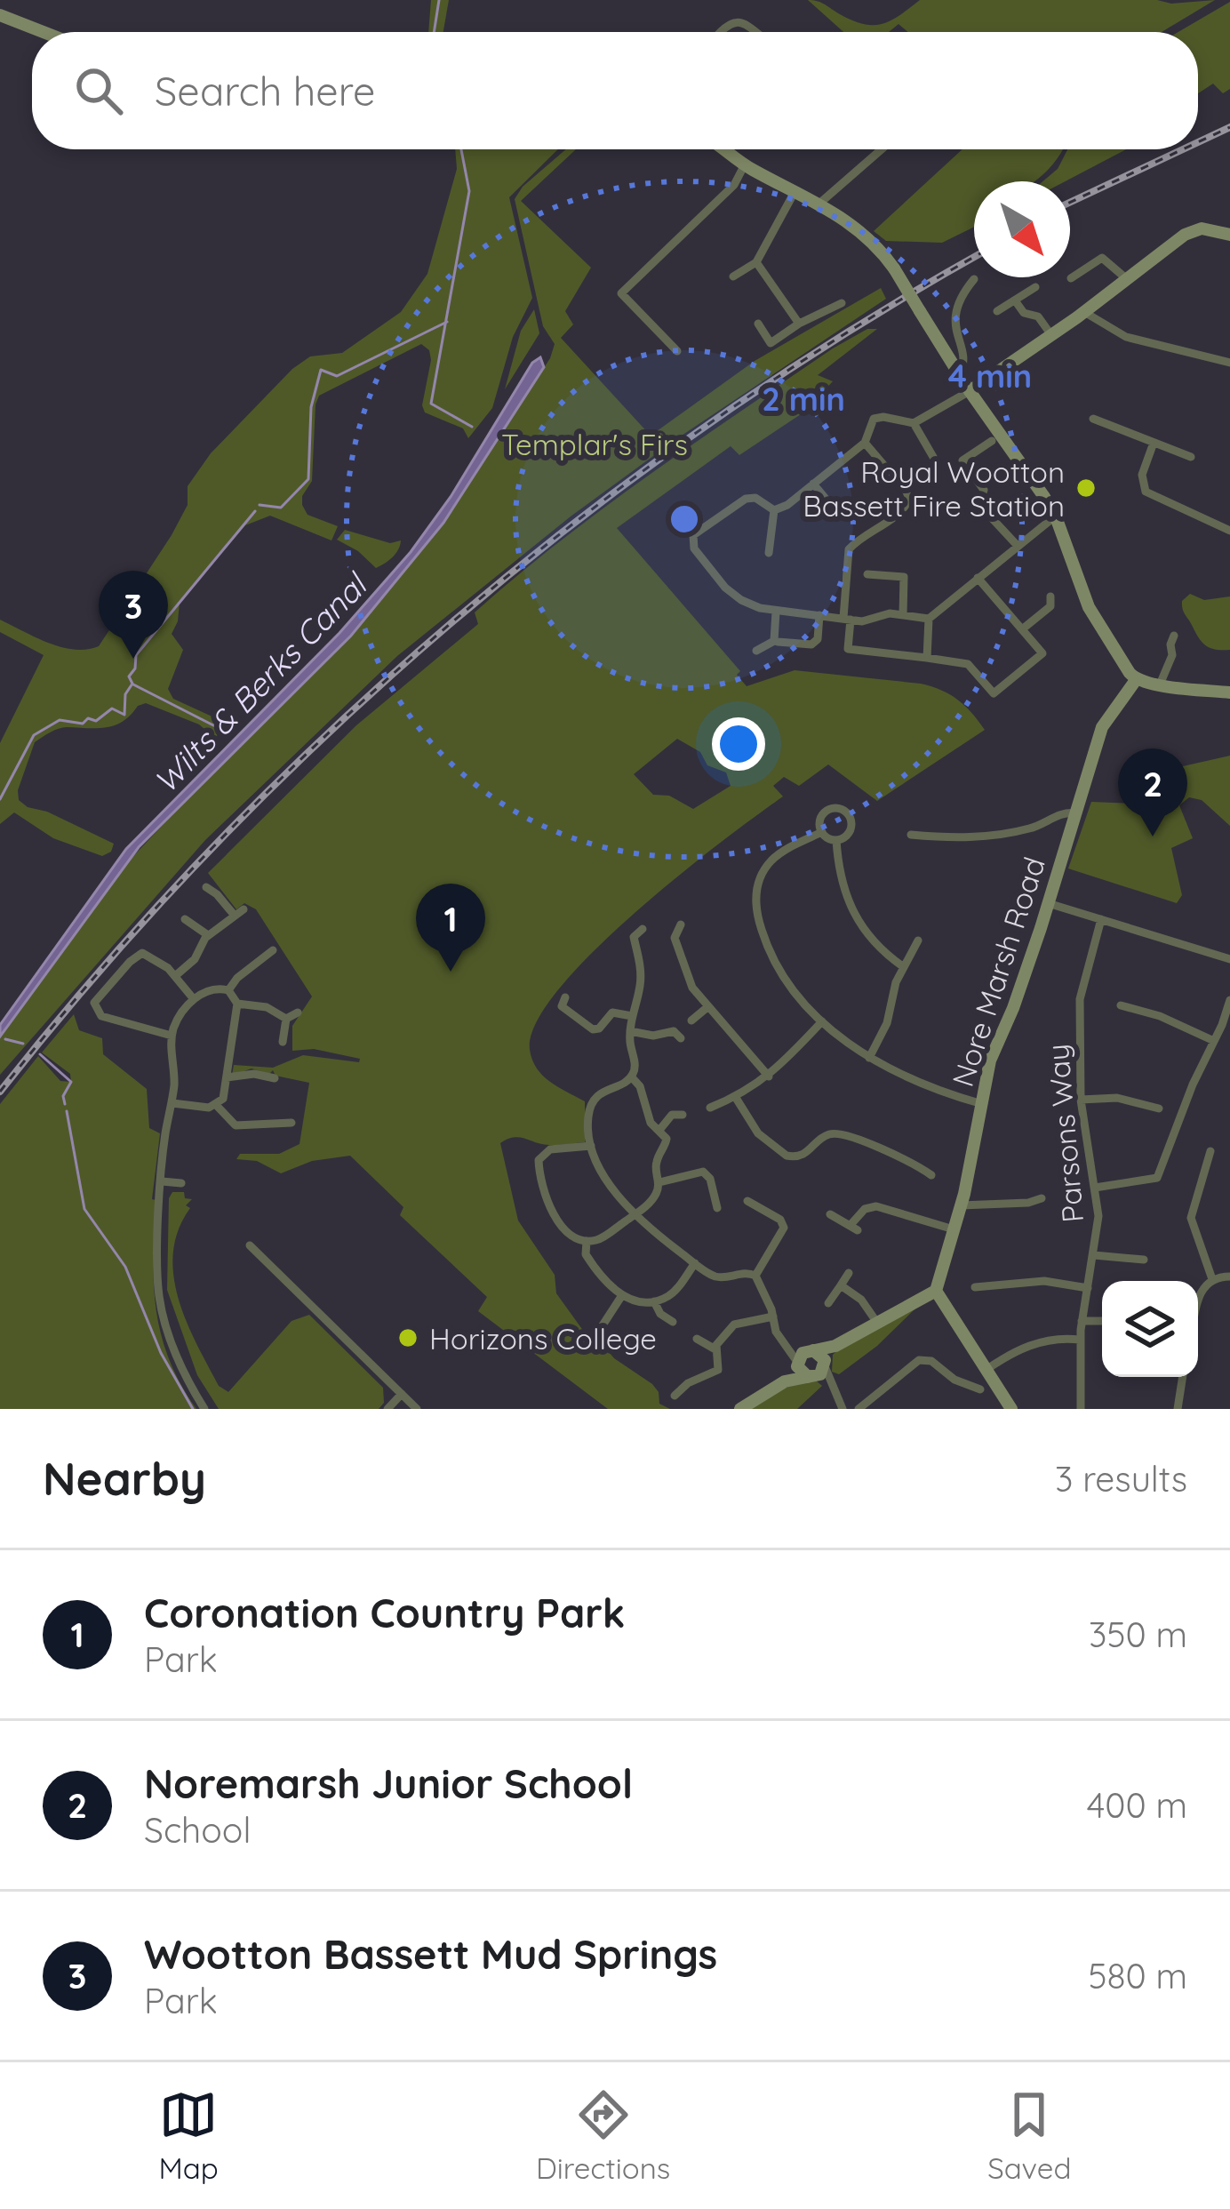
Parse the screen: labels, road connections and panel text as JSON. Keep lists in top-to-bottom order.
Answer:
{
  "streets": {
    "street": ["Nore Marsh Road", "Parsons Way"]
  },
  "water": ["Wilts & Berks Canal"],
  "parks": ["Templar's Firs"],
  "places": ["Royal Wootton Bassett Fire Station", "Horizons College"],
  "north": "bottom right",
  "page": {
    "search": "Search here",
    "pins": ["3", "2", "1"],
    "heading": ["Nearby", "3 results"],
    "list": [
      {
        "mark": "1",
        "name": "Coronation Country Park",
        "note": "Park",
        "value": "350 m"
      },
      {
        "mark": "2",
        "name": "Noremarsh Junior School",
        "note": "School",
        "value": "400 m"
      },
      {
        "mark": "3",
        "name": "Wootton Bassett Mud Springs",
        "note": "Park",
        "value": "580 m"
      }
    ],
    "nav": ["Map", "Directions", "Saved"]
  },
  "rings": ["4 min", "2 min"]
}
